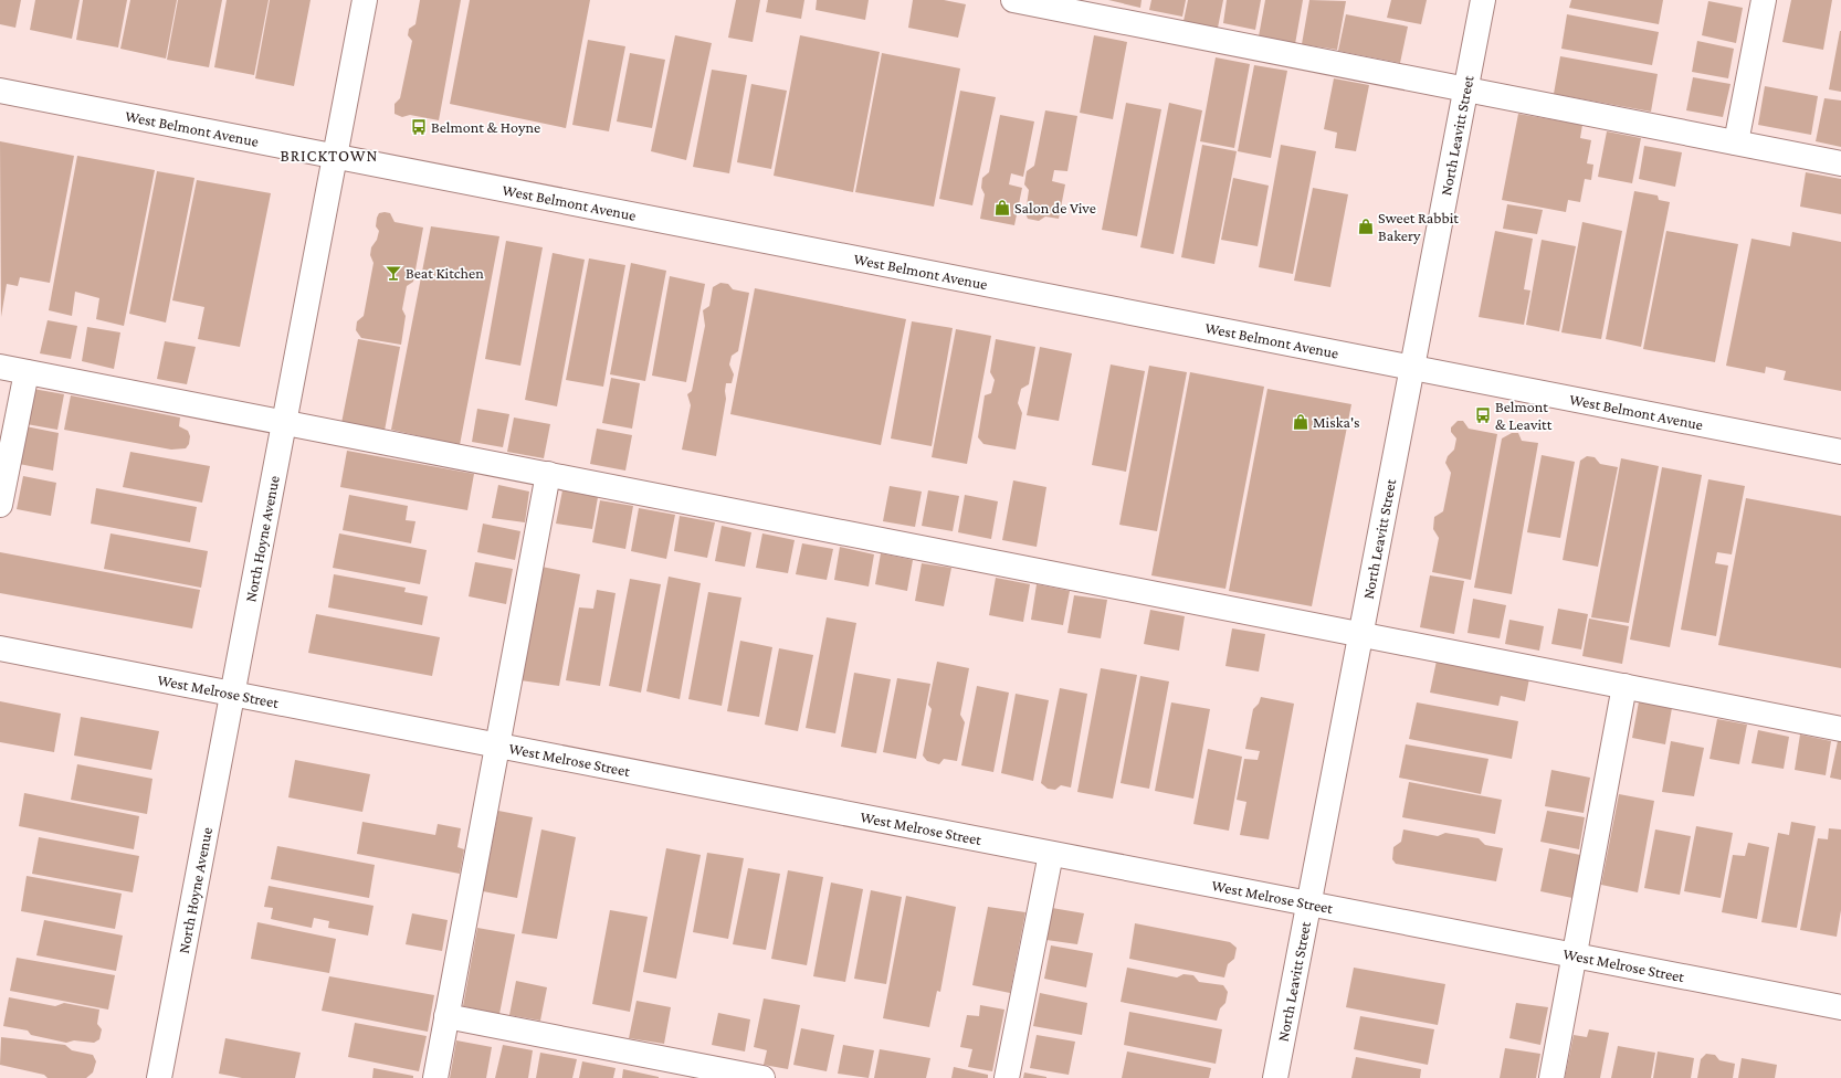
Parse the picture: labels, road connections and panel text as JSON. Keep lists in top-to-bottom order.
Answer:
{
  "streets": {
    "street": [
      "West Belmont Avenue",
      "North Leavitt Street",
      "North Hoyne Avenue",
      "West Melrose Street"
    ]
  },
  "crossings": [
    ["West Belmont Avenue", "North Leavitt Street"],
    ["West Belmont Avenue", "North Hoyne Avenue"],
    ["North Leavitt Street", "West Melrose Street"],
    ["North Hoyne Avenue", "West Melrose Street"]
  ],
  "districts": ["BRICKTOWN"],
  "places": {
    "bus stop": ["Belmont & Hoyne", "Belmont & Leavitt"],
    "shop": ["Salon de Vive", "Sweet Rabbit Bakery", "Miska's"],
    "bar": ["Beat Kitchen"]
  }
}
